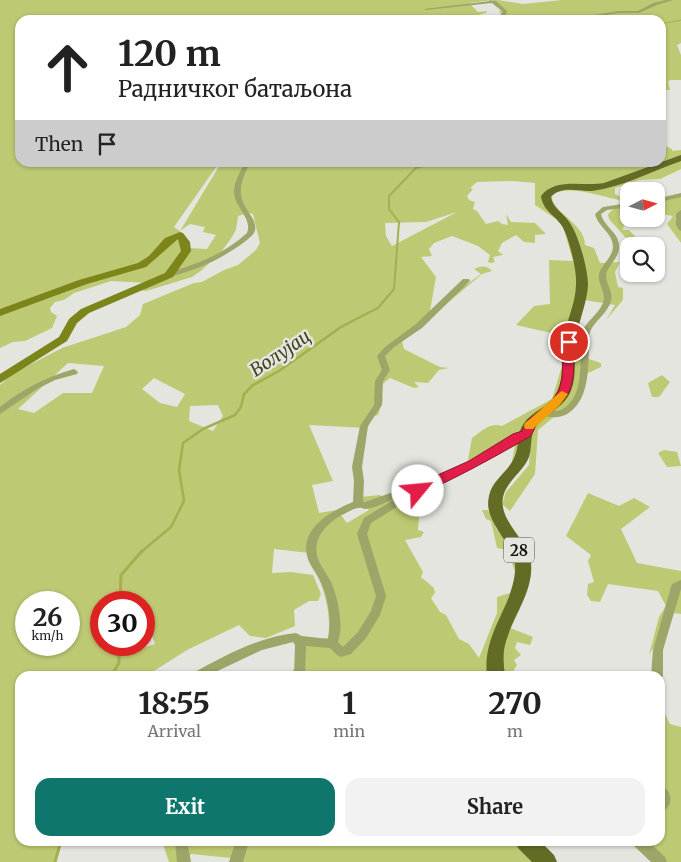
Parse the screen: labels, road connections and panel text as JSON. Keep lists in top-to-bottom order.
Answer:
{
  "streets": {
    "main road": ["28"]
  },
  "water": ["Волујац"],
  "north": "right",
  "page": {
    "turn": ["120 m", "Радничког батаљона"],
    "then": "Then",
    "speed": "26 km/h",
    "limit": "30",
    "eta": [
      "18:55",
      "Arrival",
      "1",
      "min",
      "270",
      "m"
    ],
    "buttons": ["Exit", "Share"]
  }
}
